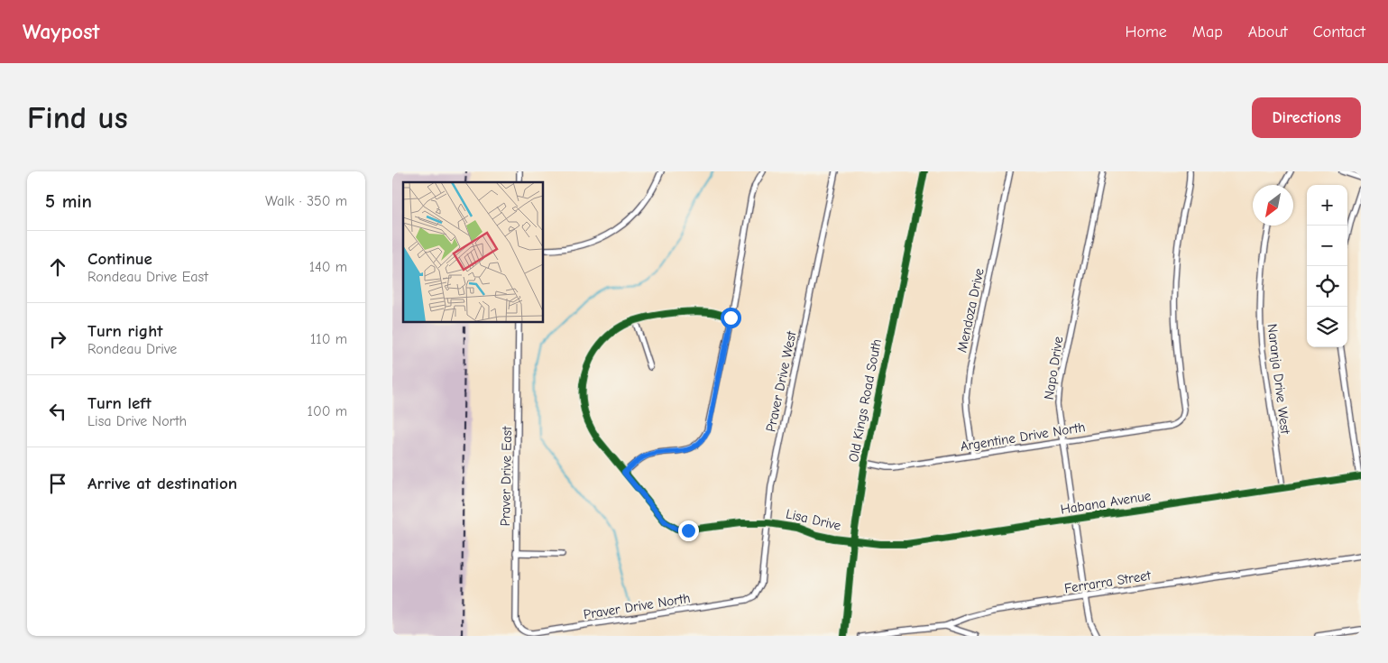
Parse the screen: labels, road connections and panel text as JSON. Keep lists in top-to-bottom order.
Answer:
{
  "streets": {
    "street": [
      "Mendoza Drive",
      "Napo Drive",
      "Naranja Drive West",
      "Praver Drive West",
      "Old Kings Road South",
      "Argentine Drive North",
      "Praver Drive East",
      "Habana Avenue",
      "Lisa Drive",
      "Ferrarra Street",
      "Praver Drive North"
    ]
  },
  "crossings": [
    ["Mendoza Drive", "Argentine Drive North"],
    ["Napo Drive", "Argentine Drive North"],
    ["Napo Drive", "Habana Avenue"],
    ["Napo Drive", "Ferrarra Street"],
    ["Naranja Drive West", "Habana Avenue"],
    ["Praver Drive West", "Lisa Drive"],
    ["Praver Drive West", "Praver Drive North"],
    ["Old Kings Road South", "Argentine Drive North"],
    ["Old Kings Road South", "Habana Avenue"],
    ["Old Kings Road South", "Lisa Drive"],
    ["Praver Drive East", "Praver Drive North"],
    ["Habana Avenue", "Lisa Drive"]
  ],
  "north": "bottom left",
  "page": {
    "header": "Waypost",
    "nav": [
      "Home",
      "Map",
      "About",
      "Contact"
    ],
    "buttons": "Directions",
    "title": "Find us",
    "heading": ["5 min", "Walk · 350 m"],
    "map_buttons": ["+", "−"],
    "list": [
      ["Continue", "Rondeau Drive East", "140 m"],
      ["Turn right", "Rondeau Drive", "110 m"],
      ["Turn left", "Lisa Drive North", "100 m"],
      "Arrive at destination"
    ]
  }
}
